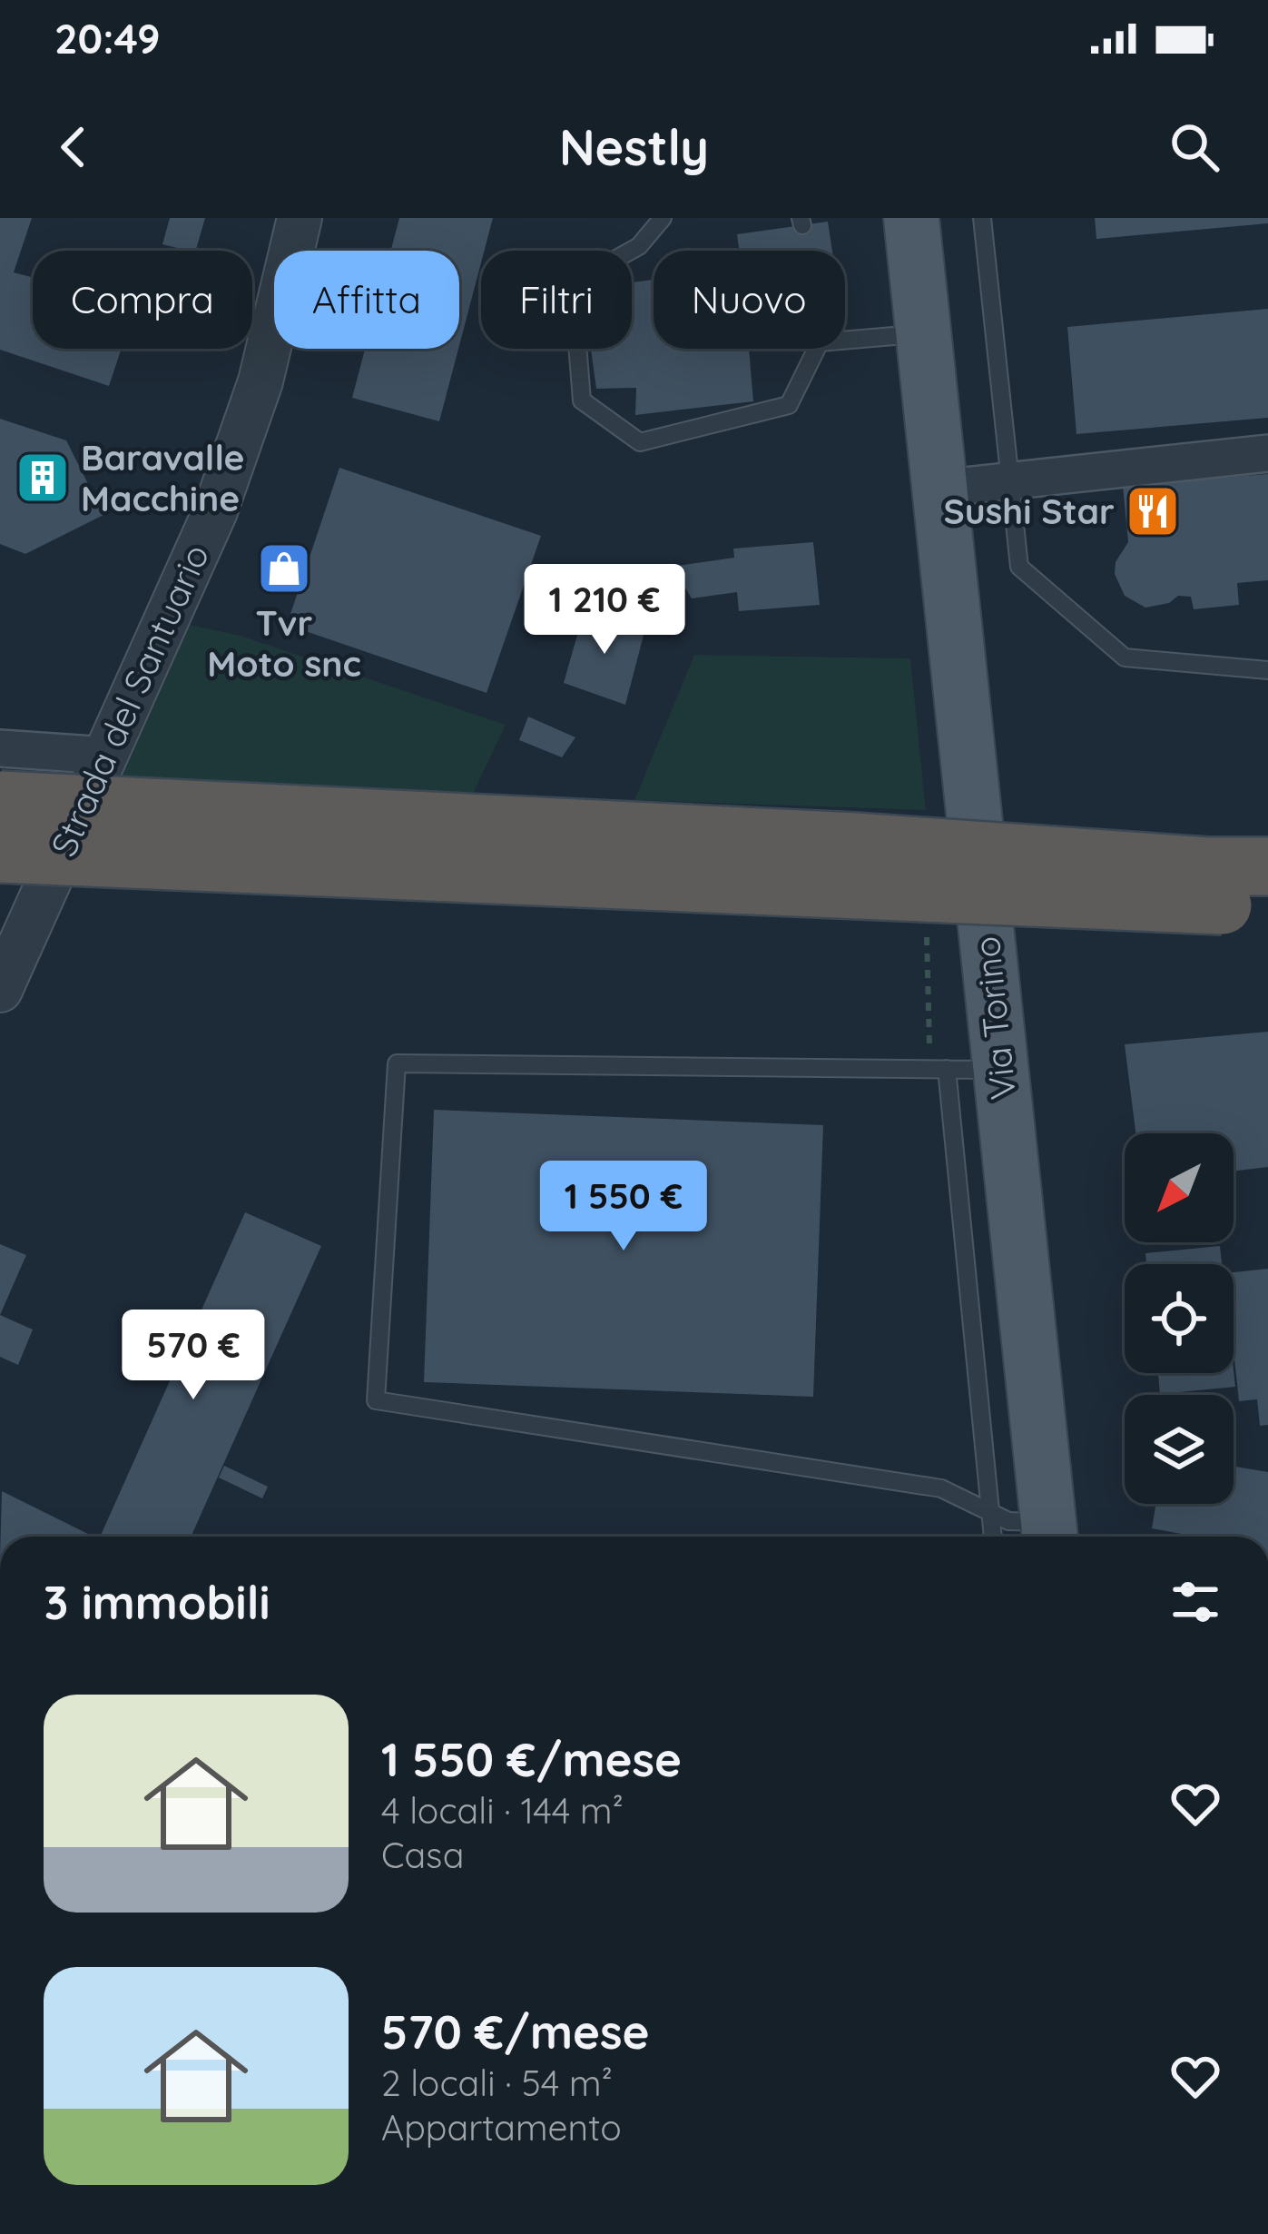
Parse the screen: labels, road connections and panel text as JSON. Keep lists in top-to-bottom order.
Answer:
{
  "streets": {
    "main road": ["Via Torino"],
    "street": ["Strada del Santuario"]
  },
  "places": {
    "building": ["Baravalle Macchine"],
    "restaurant": ["Sushi Star"],
    "shop": ["Tvr Moto snc"]
  },
  "north": "bottom left",
  "page": {
    "status": "20:49",
    "header": "Nestly",
    "chip": [
      "Compra",
      "Affitta",
      "Filtri",
      "Nuovo"
    ],
    "price": ["1 210 €", "1 550 €", "570 €"],
    "heading": "3 immobili",
    "list": [
      {
        "name": "1 550 €/mese",
        "note": "4 locali · 144 m² · Casa"
      },
      {
        "name": "570 €/mese",
        "note": "2 locali · 54 m² · Appartamento"
      }
    ]
  }
}
